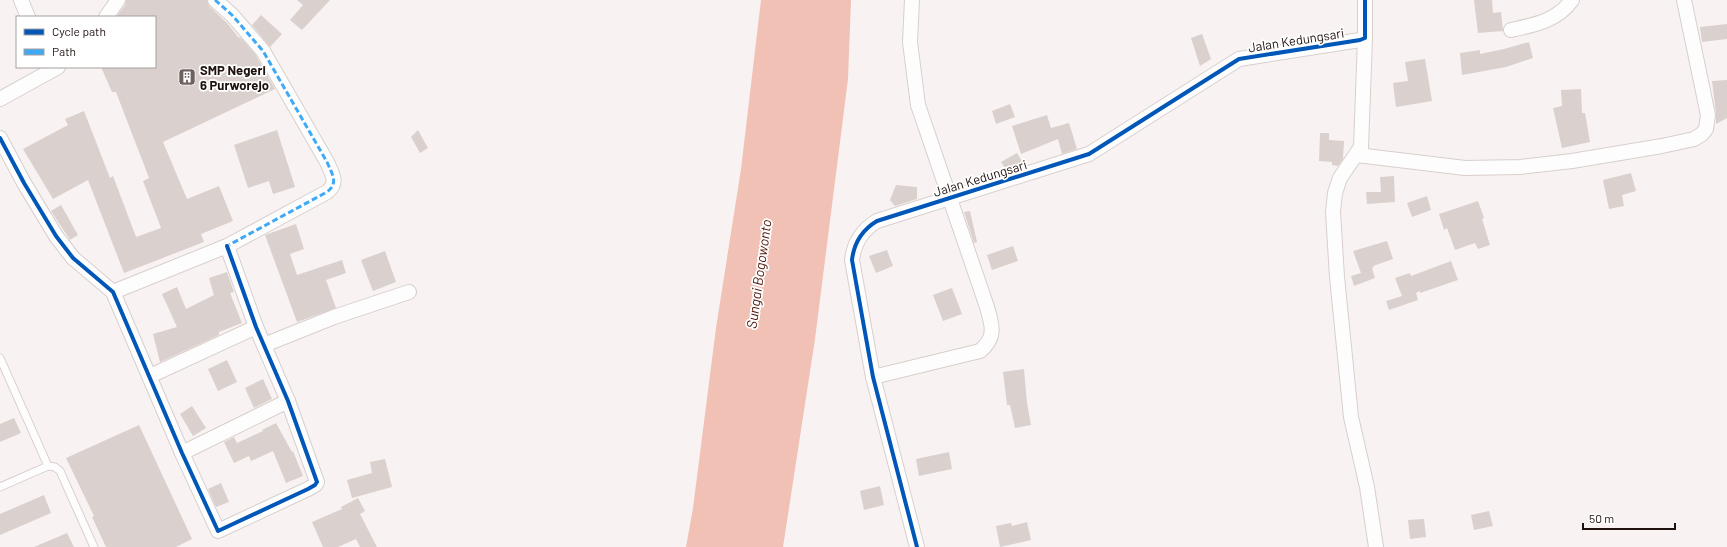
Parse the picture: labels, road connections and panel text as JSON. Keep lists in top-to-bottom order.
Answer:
{
  "streets": {
    "street": ["Jalan Kedungsari"]
  },
  "water": ["Sungai Bogowonto"],
  "places": {
    "building": ["SMP Negeri 6 Purworejo"]
  },
  "legend": ["Cycle path", "Path"],
  "scale_bar": "50 m"
}
